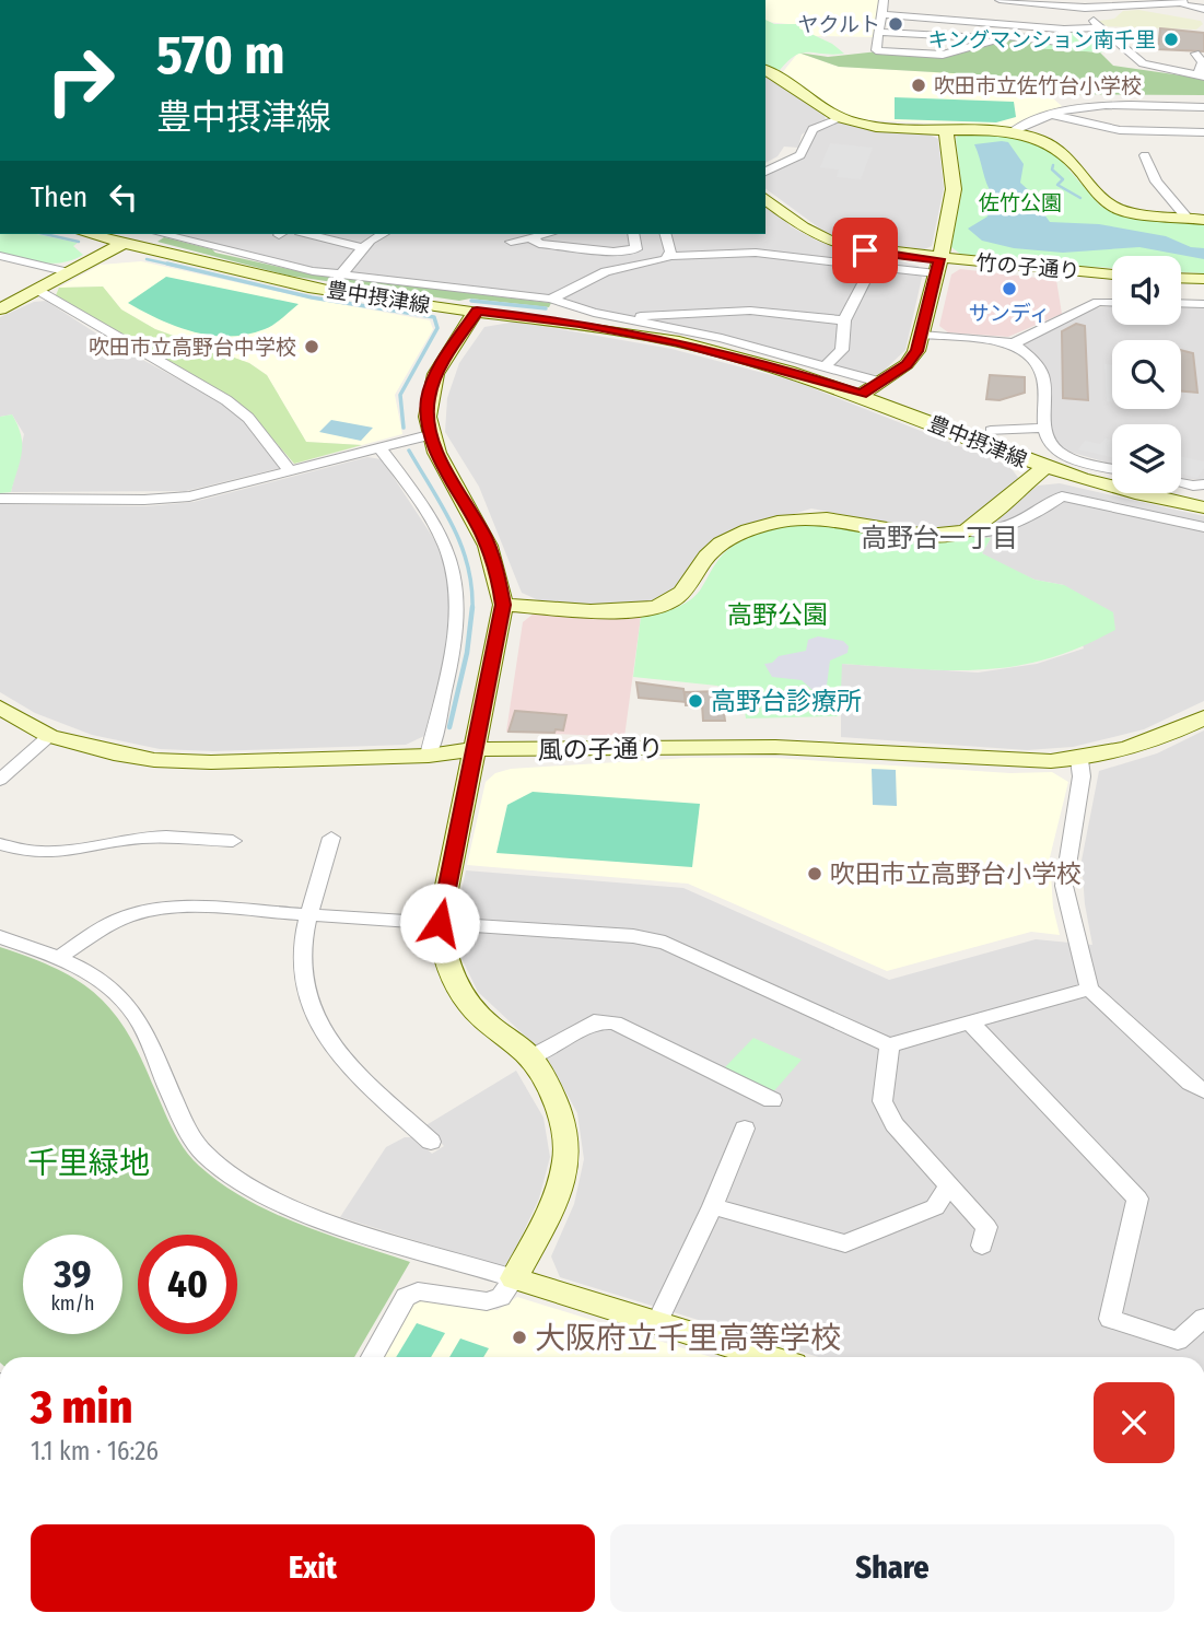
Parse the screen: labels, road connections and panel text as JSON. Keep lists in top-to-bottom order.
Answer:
{
  "streets": {
    "street": ["竹の子通り", "豊中摂津線", "風の子通り"]
  },
  "districts": ["高野台一丁目"],
  "parks": ["佐竹公園", "高野公園", "千里緑地"],
  "places": [
    "ヤクルト",
    "キングマンション南千里",
    "吹田市立佐竹台小学校",
    "サンディ",
    "吹田市立高野台中学校",
    "高野台診療所",
    "吹田市立高野台小学校",
    "大阪府立千里高等学校"
  ],
  "page": {
    "turn": ["570 m", "豊中摂津線"],
    "then": "Then",
    "speed": "39 km/h",
    "limit": "40",
    "heading": ["3 min", "1.1 km · 16:26"],
    "buttons": ["Exit", "Share"]
  }
}
